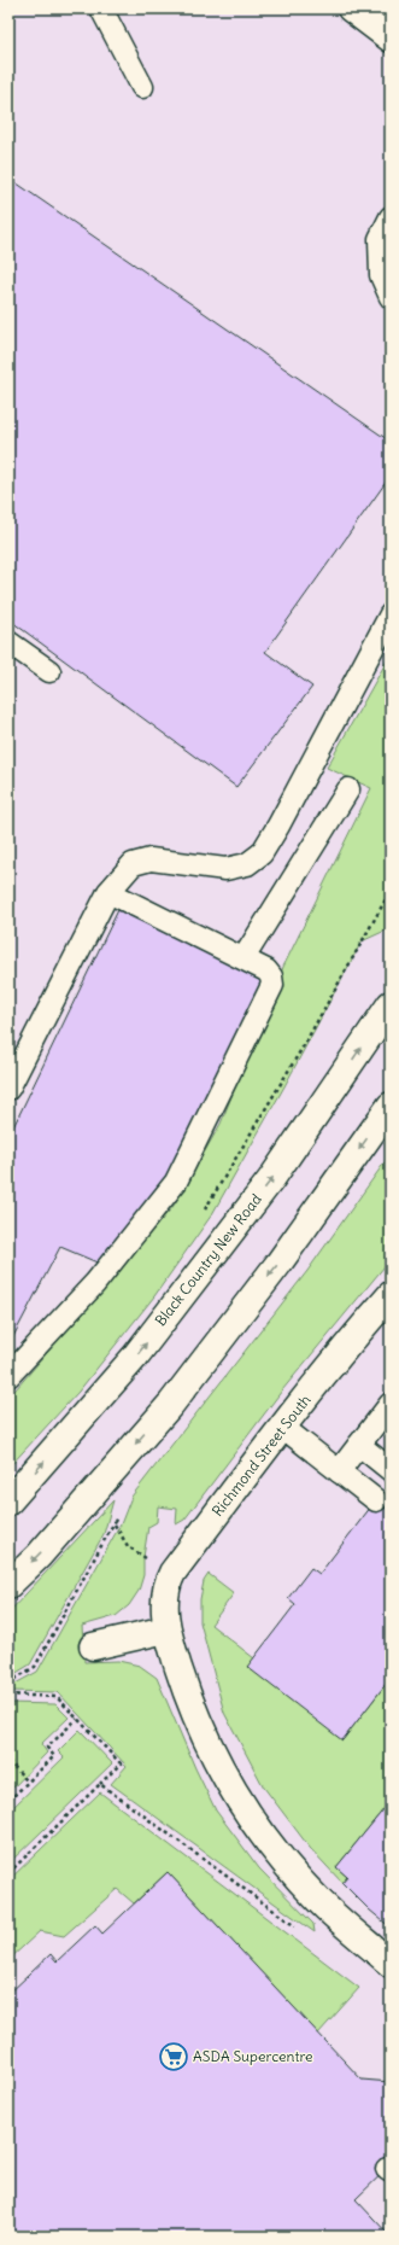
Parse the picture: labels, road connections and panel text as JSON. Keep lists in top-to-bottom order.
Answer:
{
  "streets": {
    "main road": ["Black Country New Road", "Richmond Street South"]
  },
  "places": {
    "supermarket": ["ASDA Supercentre"]
  }
}
